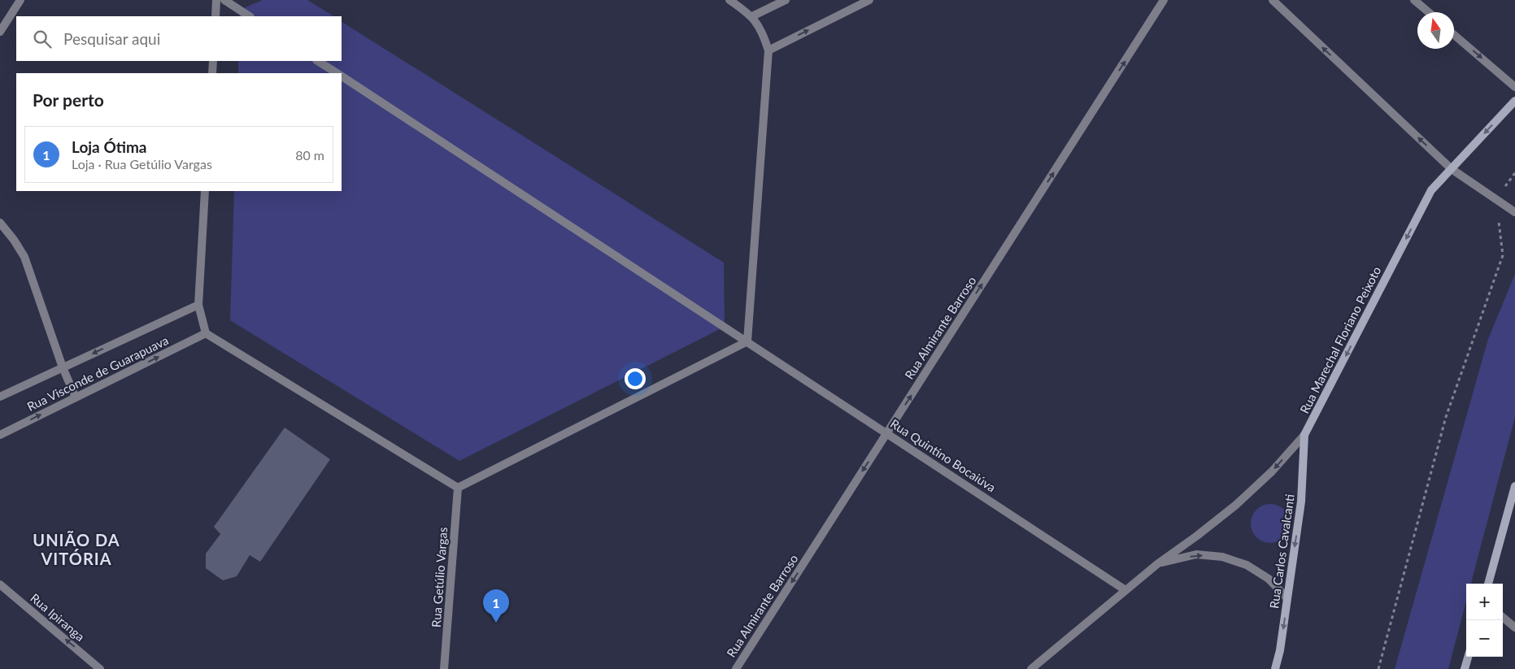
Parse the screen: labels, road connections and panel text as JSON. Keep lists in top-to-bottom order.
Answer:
{
  "streets": {
    "main road": ["Rua Marechal Floriano Peixoto", "Rua Carlos Cavalcanti"],
    "street": [
      "Rua Almirante Barroso",
      "Rua Visconde de Guarapuava",
      "Rua Quintino Bocaiúva",
      "Rua Getúlio Vargas",
      "Rua Ipiranga"
    ]
  },
  "crossings": [
    ["Rua Almirante Barroso", "Rua Quintino Bocaiúva"],
    ["Rua Marechal Floriano Peixoto", "Rua Quintino Bocaiúva"],
    ["Rua Marechal Floriano Peixoto", "Rua Carlos Cavalcanti"]
  ],
  "one_way": ["Rua Carlos Cavalcanti", "Rua Ipiranga"],
  "districts": ["UNIÃO DA VITÓRIA"],
  "north": "top",
  "page": {
    "search": "Pesquisar aqui",
    "heading": "Por perto",
    "list": [
      {
        "mark": "1",
        "name": "Loja Ótima",
        "note": "Loja · Rua Getúlio Vargas",
        "value": "80 m"
      }
    ],
    "map_buttons": ["+", "−"],
    "pins": "1"
  }
}
